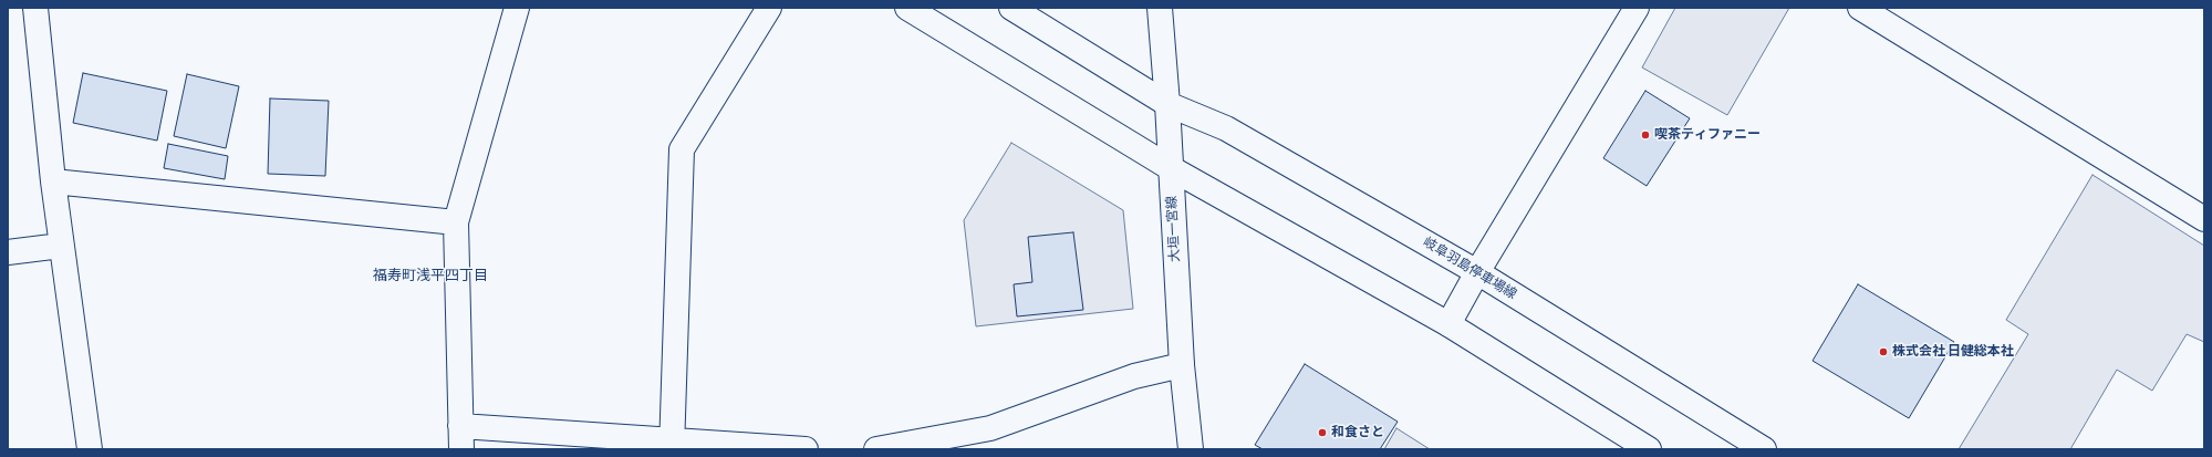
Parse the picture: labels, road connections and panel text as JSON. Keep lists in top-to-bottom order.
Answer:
{
  "streets": {
    "street": ["大垣一宮線", "岐阜羽島停車場線"]
  },
  "crossings": [
    ["大垣一宮線", "岐阜羽島停車場線"]
  ],
  "districts": ["福寿町浅平四丁目"],
  "places": ["喫茶ティファニー", "株式会社 日健総本社", "和食さと"]
}
